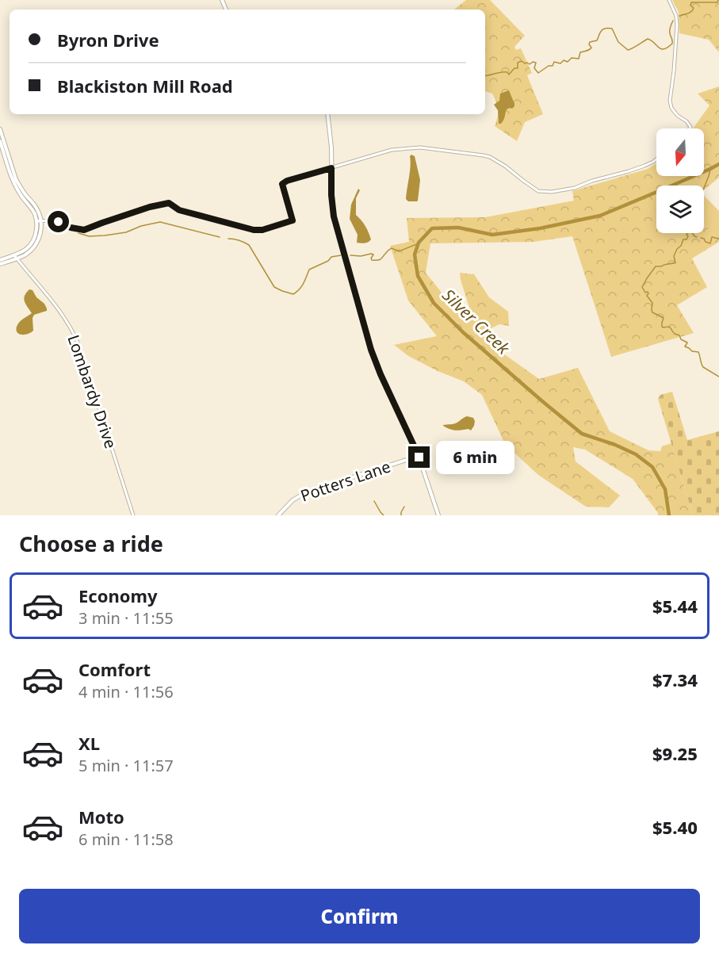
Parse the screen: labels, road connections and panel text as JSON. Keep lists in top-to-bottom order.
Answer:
{
  "streets": {
    "main road": ["Potters Lane"],
    "street": ["Lombardy Drive"]
  },
  "water": ["Silver Creek"],
  "north": "bottom",
  "page": {
    "banner": ["Byron Drive", "Blackiston Mill Road"],
    "bubble": "6 min",
    "heading": "Choose a ride",
    "list": [
      {
        "name": "Economy",
        "note": "3 min · 11:55",
        "value": "$5.44"
      },
      {
        "name": "Comfort",
        "note": "4 min · 11:56",
        "value": "$7.34"
      },
      {
        "name": "XL",
        "note": "5 min · 11:57",
        "value": "$9.25"
      },
      {
        "name": "Moto",
        "note": "6 min · 11:58",
        "value": "$5.40"
      }
    ],
    "buttons": "Confirm"
  }
}
